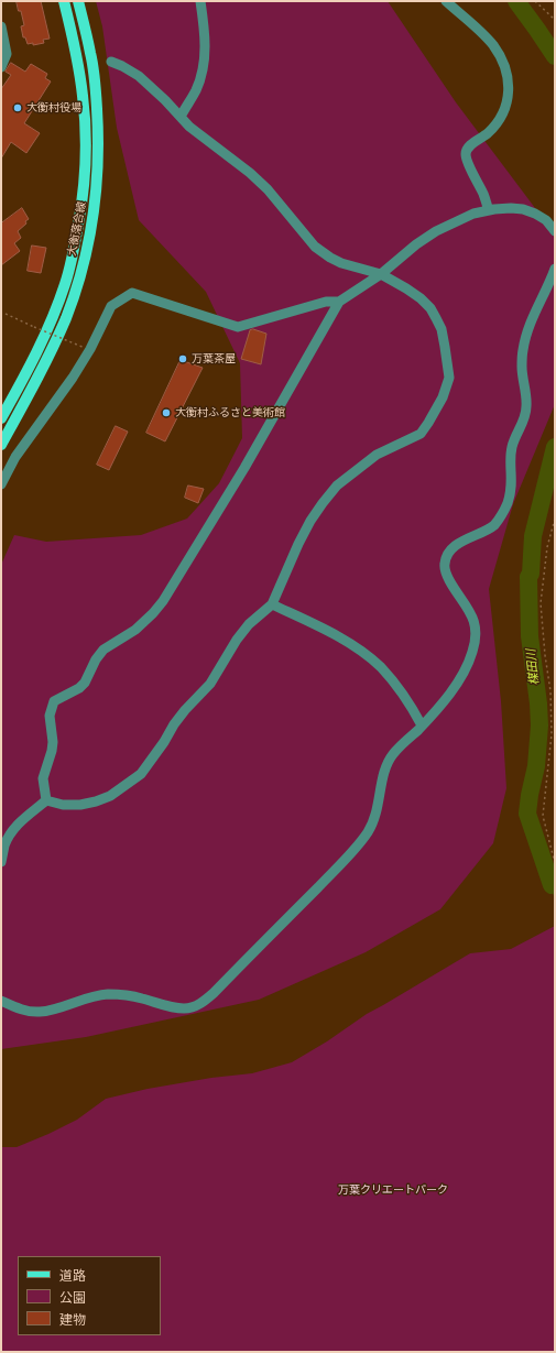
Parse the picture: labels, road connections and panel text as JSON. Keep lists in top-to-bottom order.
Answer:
{
  "streets": {
    "main road": ["大衡落合線"]
  },
  "water": ["楳田川"],
  "parks": ["万葉クリエートパーク"],
  "places": ["大衡村役場", "万葉茶屋", "大衡村ふるさと美術館"],
  "legend": ["道路", "公園", "建物"]
}
